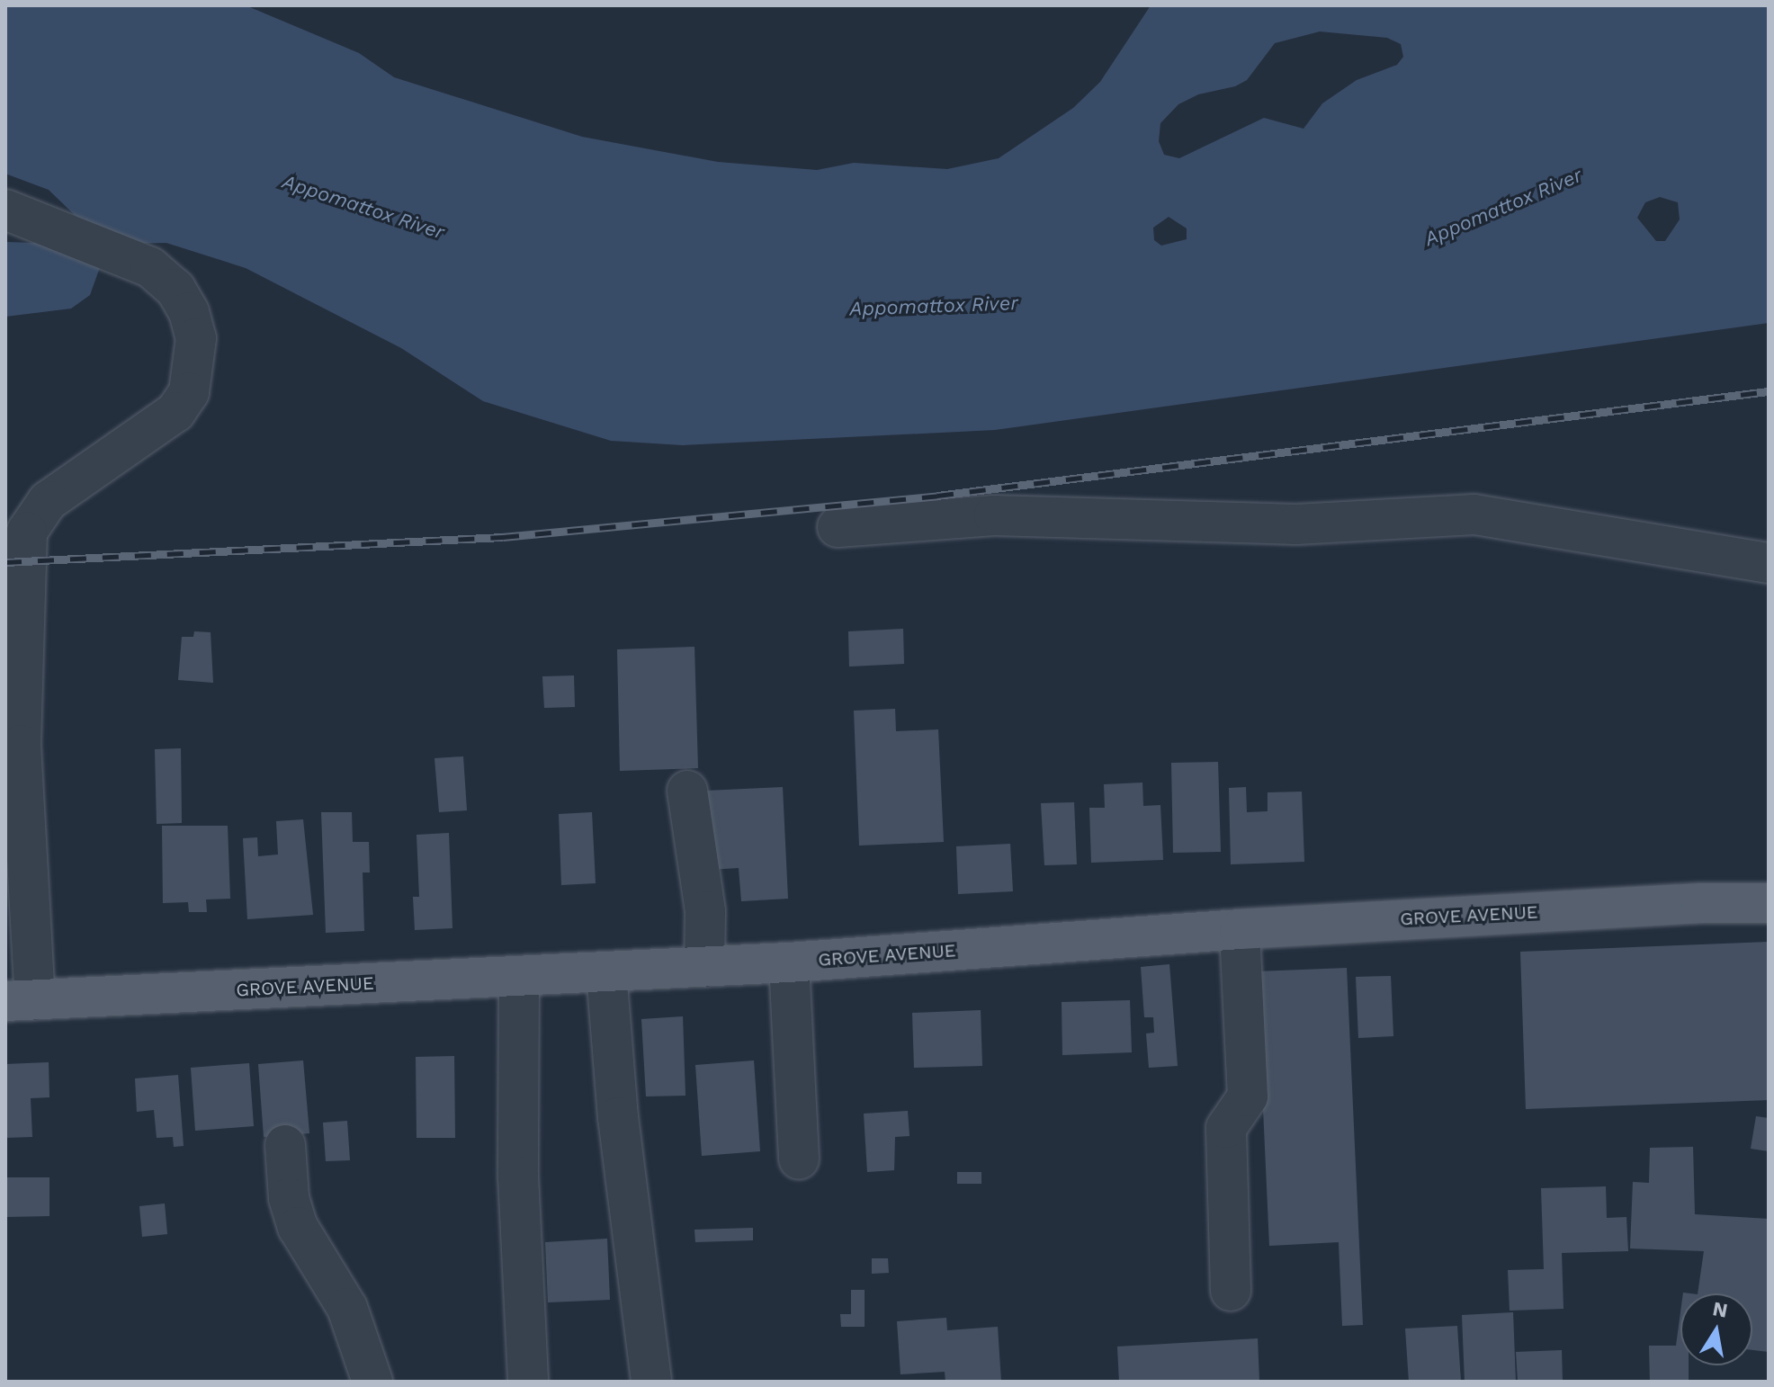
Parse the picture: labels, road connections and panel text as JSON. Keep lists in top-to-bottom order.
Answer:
{
  "streets": {
    "main road": ["GROVE AVENUE"]
  },
  "water": ["Appomattox River"],
  "north": "top"
}
